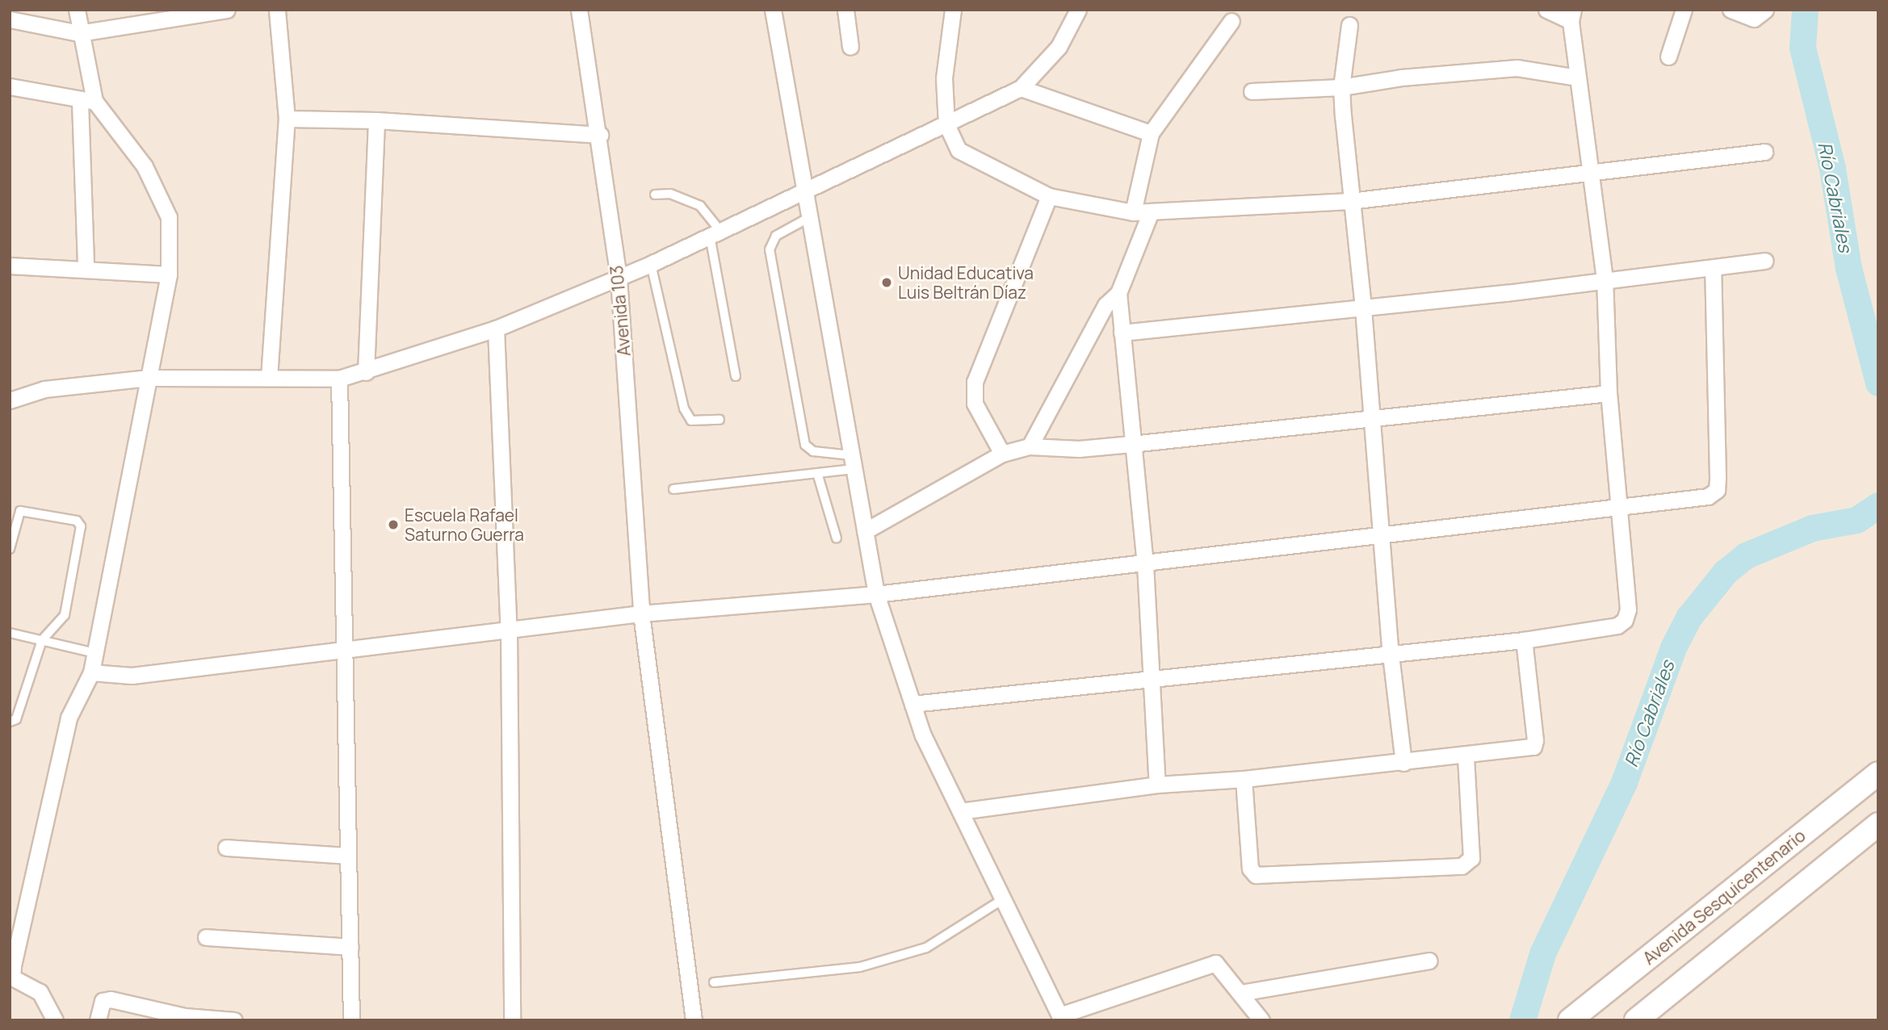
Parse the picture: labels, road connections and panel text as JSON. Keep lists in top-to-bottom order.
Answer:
{
  "streets": {
    "main road": ["Avenida Sesquicentenario"],
    "street": ["Avenida 103"]
  },
  "water": ["Río Cabriales"],
  "places": ["Unidad Educativa Luis Beltrán Díaz", "Escuela Rafael Saturno Guerra"]
}
